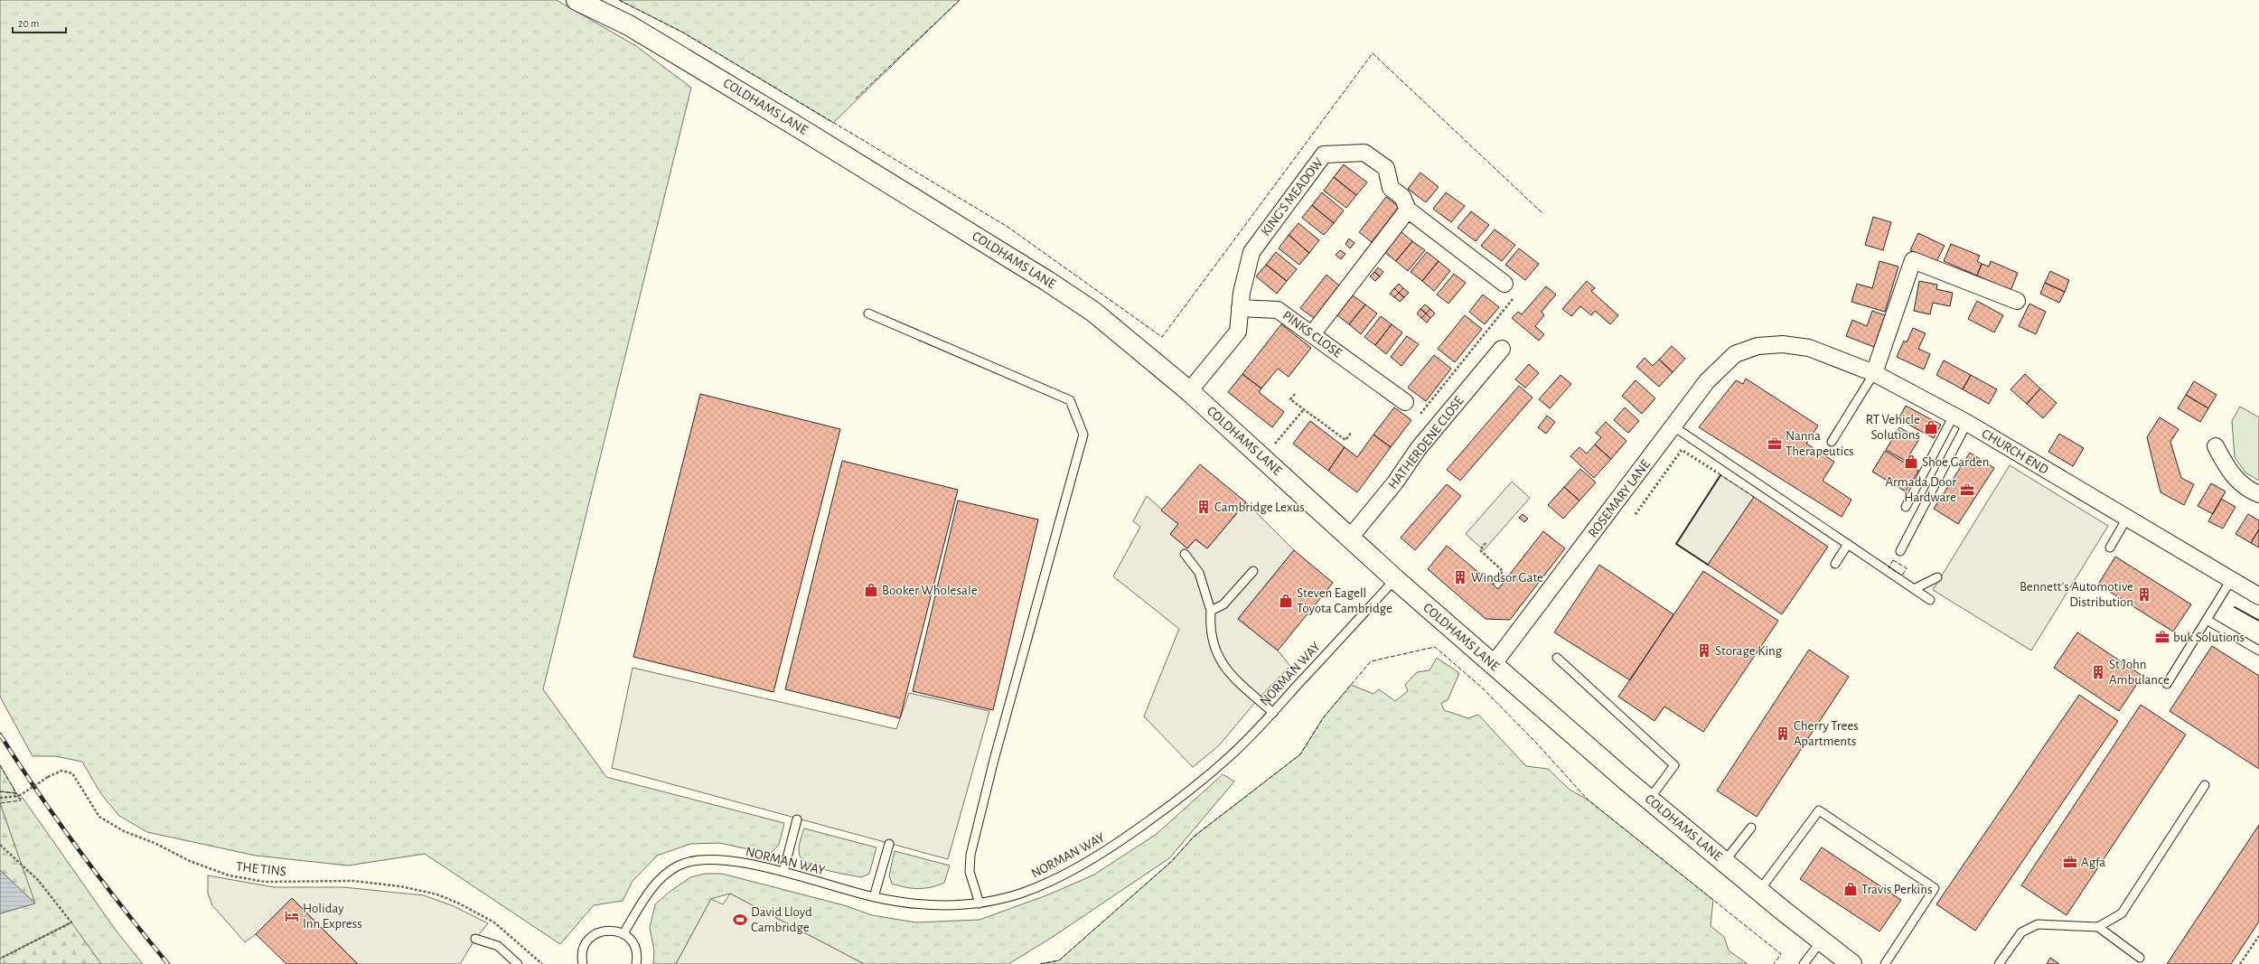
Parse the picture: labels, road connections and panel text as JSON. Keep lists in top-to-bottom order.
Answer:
{
  "streets": {
    "street": [
      "COLDHAMS LANE",
      "KING'S MEADOW",
      "PINKS CLOSE",
      "HATHERDENE CLOSE",
      "CHURCH END",
      "ROSEMARY LANE"
    ],
    "lane": ["NORMAN WAY"],
    "path": ["THE TINS"]
  },
  "crossings": [
    ["COLDHAMS LANE", "HATHERDENE CLOSE"],
    ["COLDHAMS LANE", "ROSEMARY LANE"],
    ["COLDHAMS LANE", "NORMAN WAY"],
    ["KING'S MEADOW", "PINKS CLOSE"],
    ["CHURCH END", "ROSEMARY LANE"]
  ],
  "places": {
    "shop": [
      "RT Vehicle Solutions",
      "Shoe Garden",
      "Booker Wholesale",
      "Steven Eagell Toyota Cambridge",
      "Travis Perkins"
    ],
    "office": [
      "Nanna Therapeutics",
      "Armada Door Hardware",
      "buk Solutions",
      "Agfa"
    ],
    "building": [
      "Cambridge Lexus",
      "Windsor Gate",
      "Bennett's Automotive Distribution",
      "Storage King",
      "St John Ambulance",
      "Cherry Trees Apartments"
    ],
    "hotel": ["Holiday Inn Express"],
    "sports": ["David Lloyd Cambridge"]
  },
  "scale_bar": "20 m"
}
